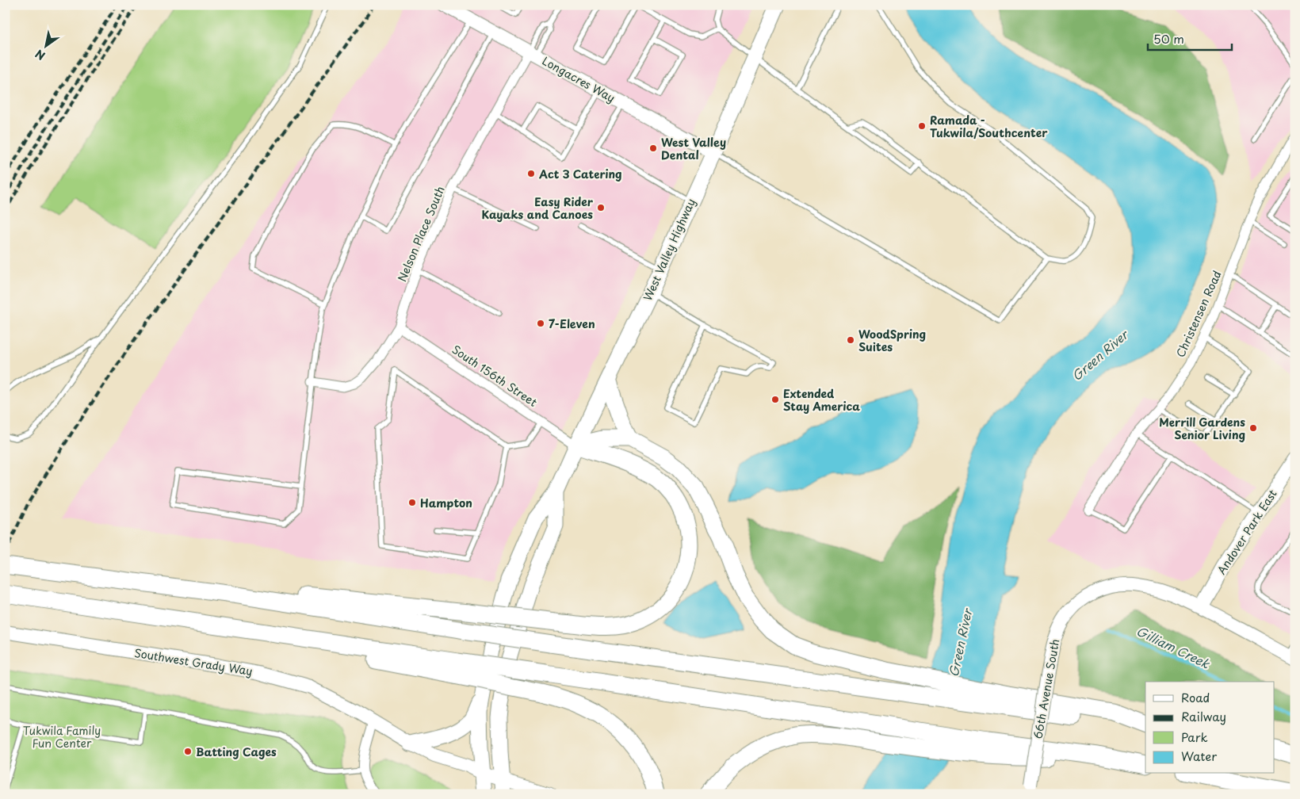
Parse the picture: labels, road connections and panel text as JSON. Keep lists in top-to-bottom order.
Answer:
{
  "streets": {
    "main road": [
      "Longacres Way",
      "West Valley Highway",
      "Andover Park East",
      "Southwest Grady Way",
      "66th Avenue South"
    ],
    "street": ["Nelson Place South", "Christensen Road", "South 156th Street"]
  },
  "crossings": [
    ["Longacres Way", "Nelson Place South"],
    ["Longacres Way", "West Valley Highway"],
    ["Nelson Place South", "South 156th Street"],
    ["West Valley Highway", "South 156th Street"],
    ["West Valley Highway", "Southwest Grady Way"],
    ["Andover Park East", "66th Avenue South"]
  ],
  "water": ["Green River", "Gilliam Creek"],
  "parks": ["Tukwila Family Fun Center"],
  "places": [
    "Ramada - Tukwila/Southcenter",
    "West Valley Dental",
    "Act 3 Catering",
    "Easy Rider Kayaks and Canoes",
    "7-Eleven",
    "WoodSpring Suites",
    "Extended Stay America",
    "Merrill Gardens Senior Living",
    "Hampton",
    "Batting Cages"
  ],
  "legend": [
    "Road",
    "Railway",
    "Park",
    "Water"
  ],
  "scale_bar": "50 m",
  "north": "bottom left"
}
